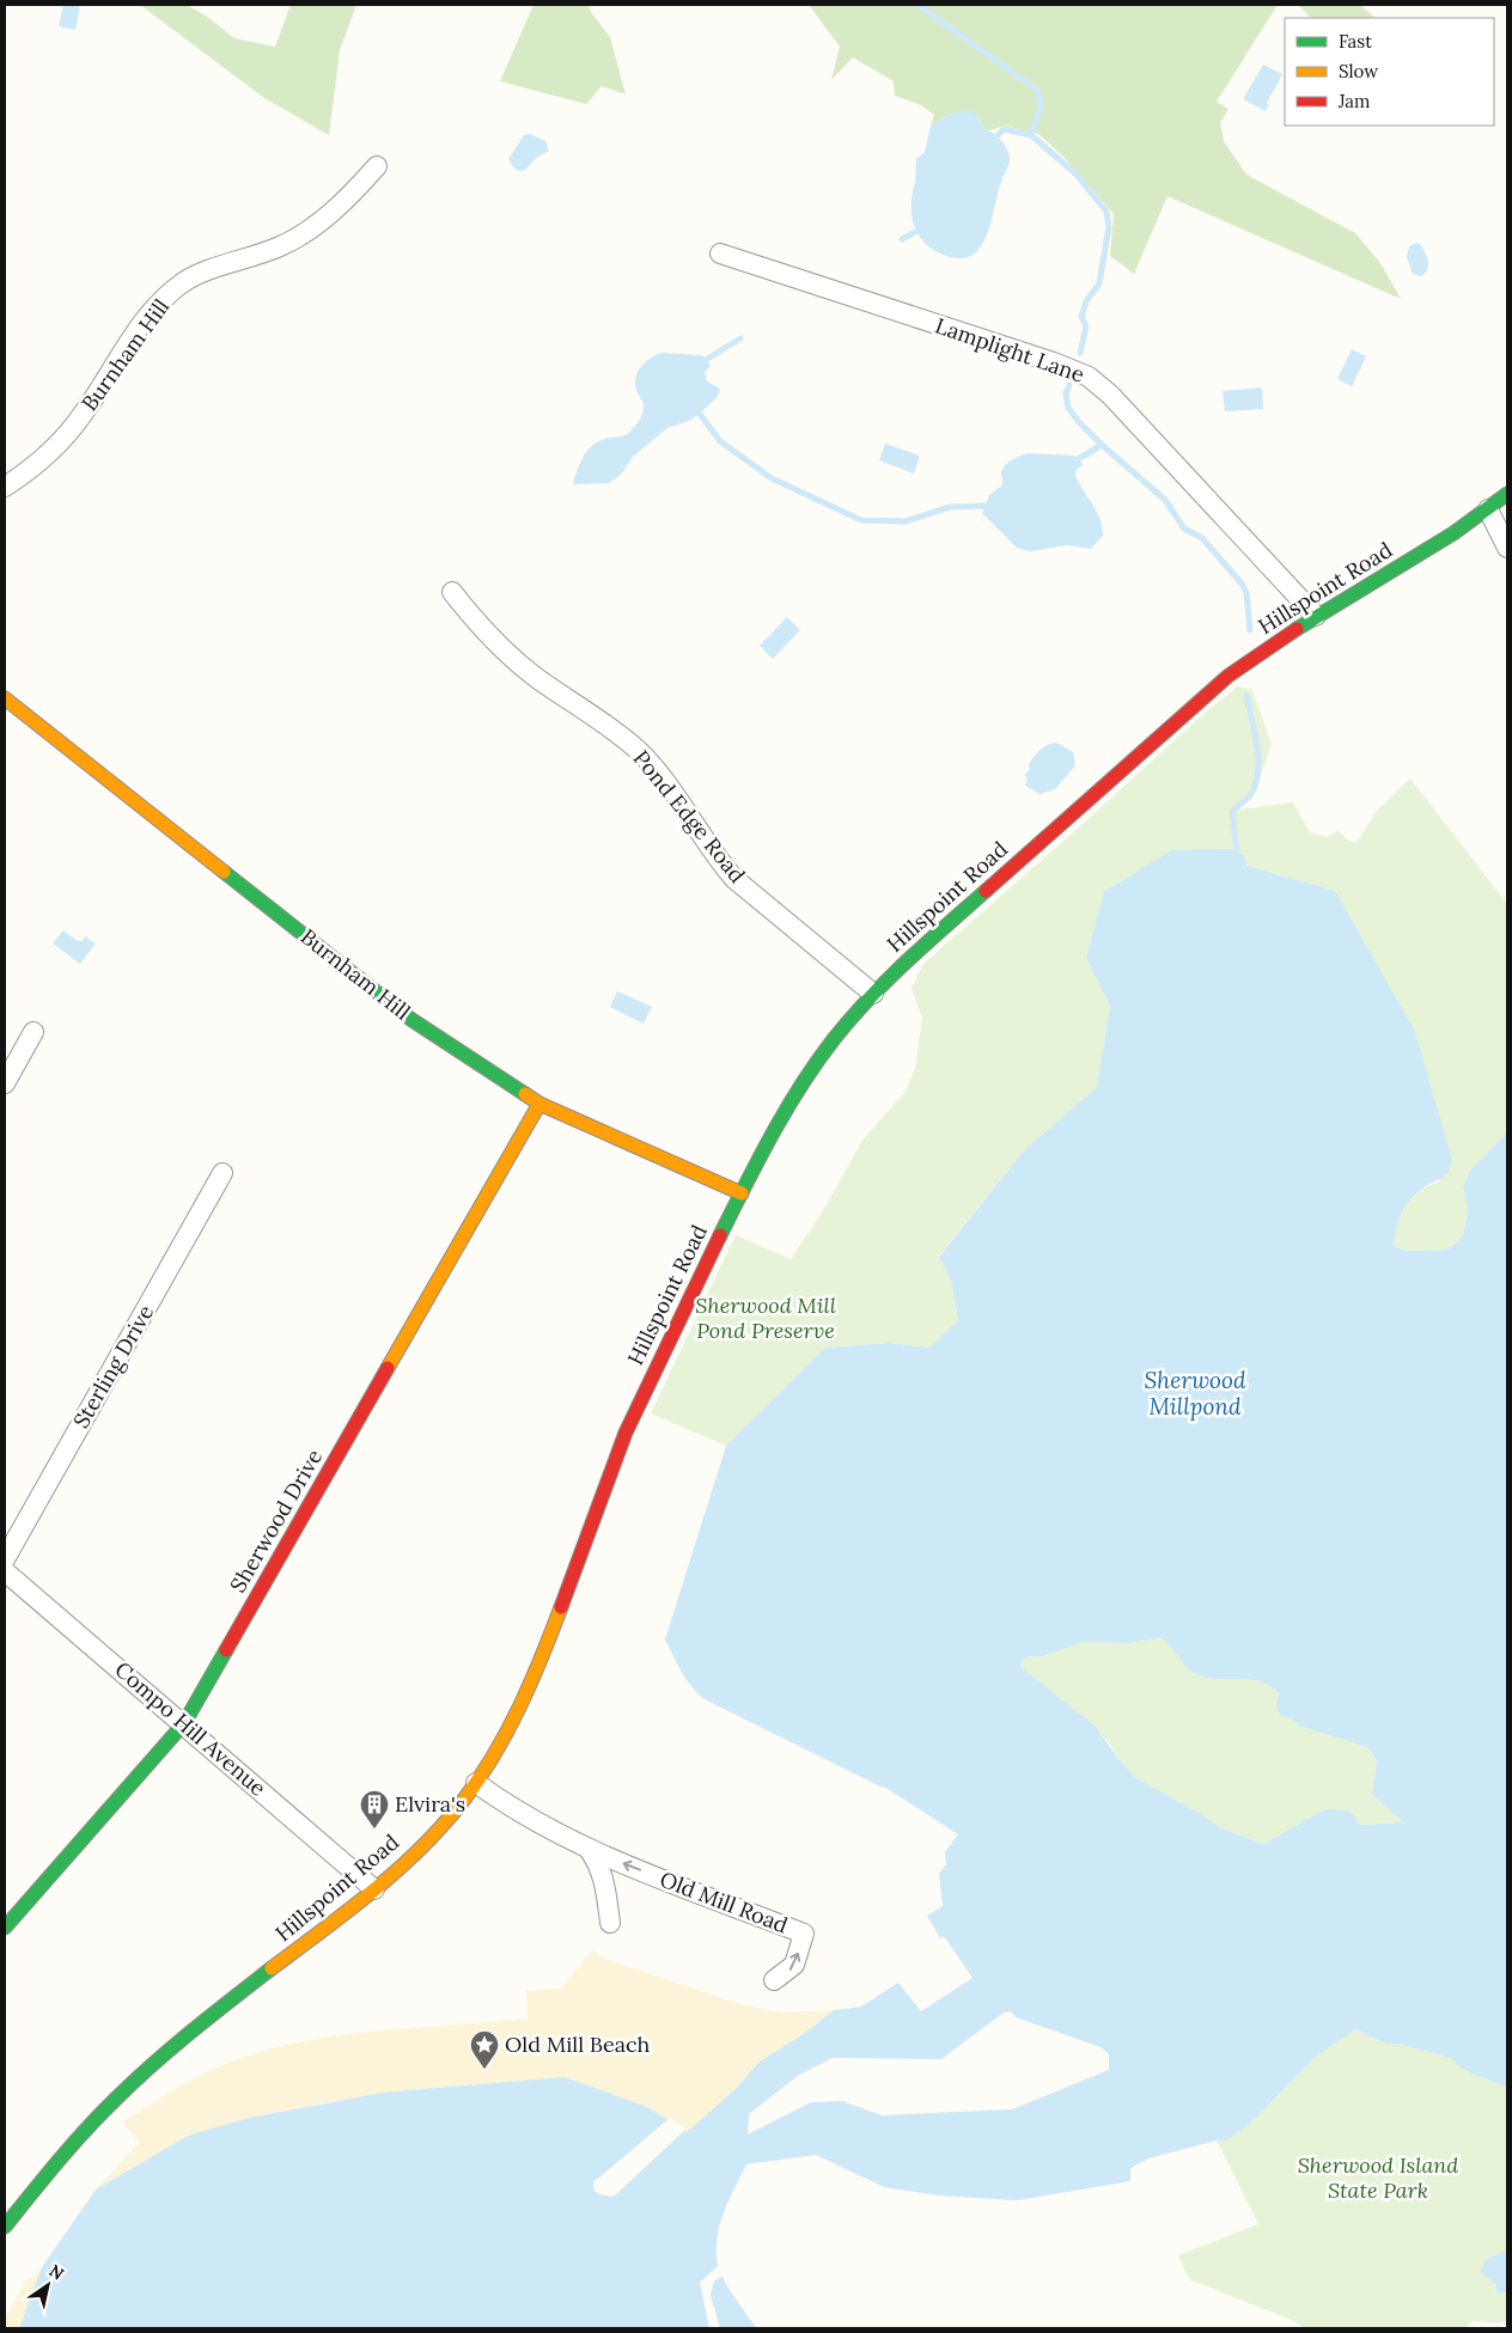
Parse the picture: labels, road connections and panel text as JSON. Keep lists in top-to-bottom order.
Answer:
{
  "streets": {
    "street": [
      "Lamplight Lane",
      "Burnham Hill",
      "Hillspoint Road",
      "Pond Edge Road",
      "Sterling Drive",
      "Sherwood Drive",
      "Compo Hill Avenue",
      "Old Mill Road"
    ]
  },
  "crossings": [
    ["Lamplight Lane", "Hillspoint Road"],
    ["Burnham Hill", "Hillspoint Road"],
    ["Burnham Hill", "Sherwood Drive"],
    ["Hillspoint Road", "Pond Edge Road"],
    ["Hillspoint Road", "Compo Hill Avenue"],
    ["Hillspoint Road", "Old Mill Road"],
    ["Sherwood Drive", "Compo Hill Avenue"]
  ],
  "water": ["Sherwood Millpond"],
  "parks": ["Sherwood Mill Pond Preserve", "Sherwood Island State Park"],
  "places": {
    "building": ["Elvira's"],
    "place": ["Old Mill Beach"]
  },
  "legend": ["Fast", "Slow", "Jam"],
  "north": "top right"
}
